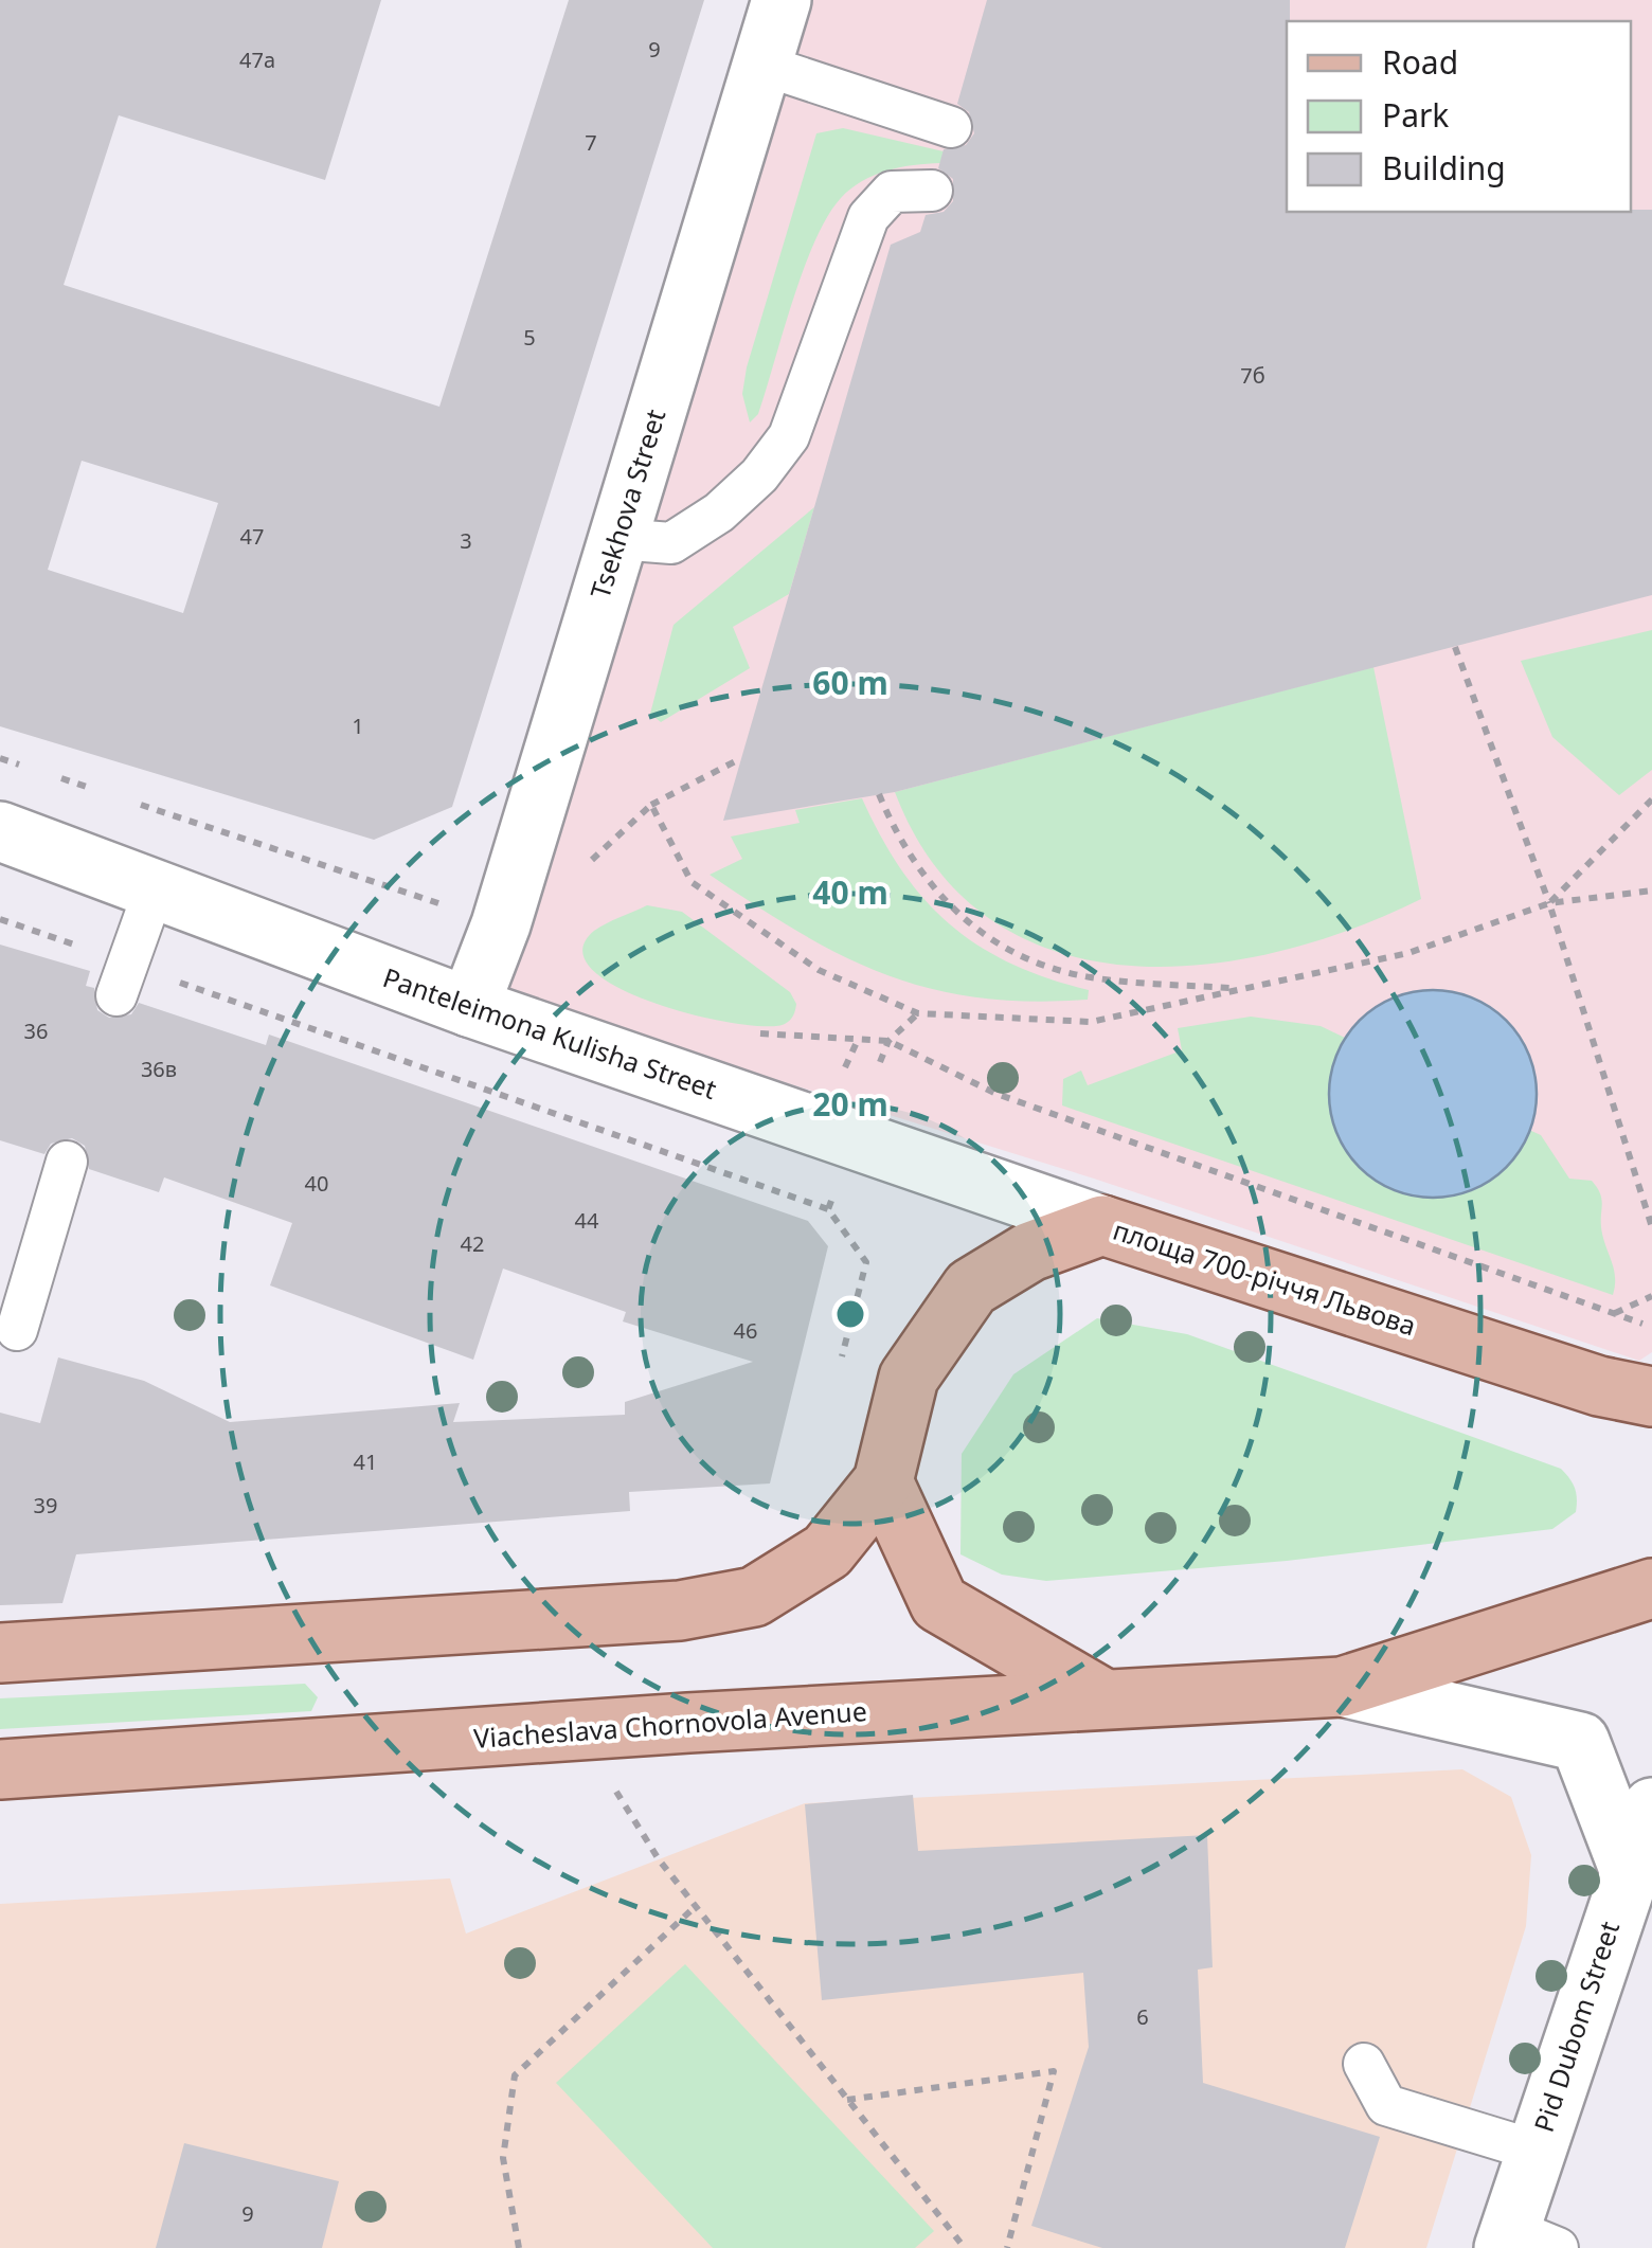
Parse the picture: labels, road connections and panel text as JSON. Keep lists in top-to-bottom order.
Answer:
{
  "streets": {
    "main road": ["площа 700-річчя Львова", "Viacheslava Chornovola Avenue"],
    "street": ["Tsekhova Street", "Panteleimona Kulisha Street", "Pid Dubom Street"]
  },
  "crossings": [
    ["Tsekhova Street", "Panteleimona Kulisha Street"],
    ["Panteleimona Kulisha Street", "площа 700-річчя Львова"],
    ["Viacheslava Chornovola Avenue", "Pid Dubom Street"]
  ],
  "house_numbers": [
    "9",
    "47а",
    "7",
    "5",
    "7б",
    "47",
    "3",
    "1",
    "36",
    "36в",
    "40",
    "44",
    "42",
    "46",
    "41",
    "39",
    "6",
    "9"
  ],
  "legend": ["Road", "Park", "Building"],
  "rings": ["60 m", "40 m", "20 m"]
}
